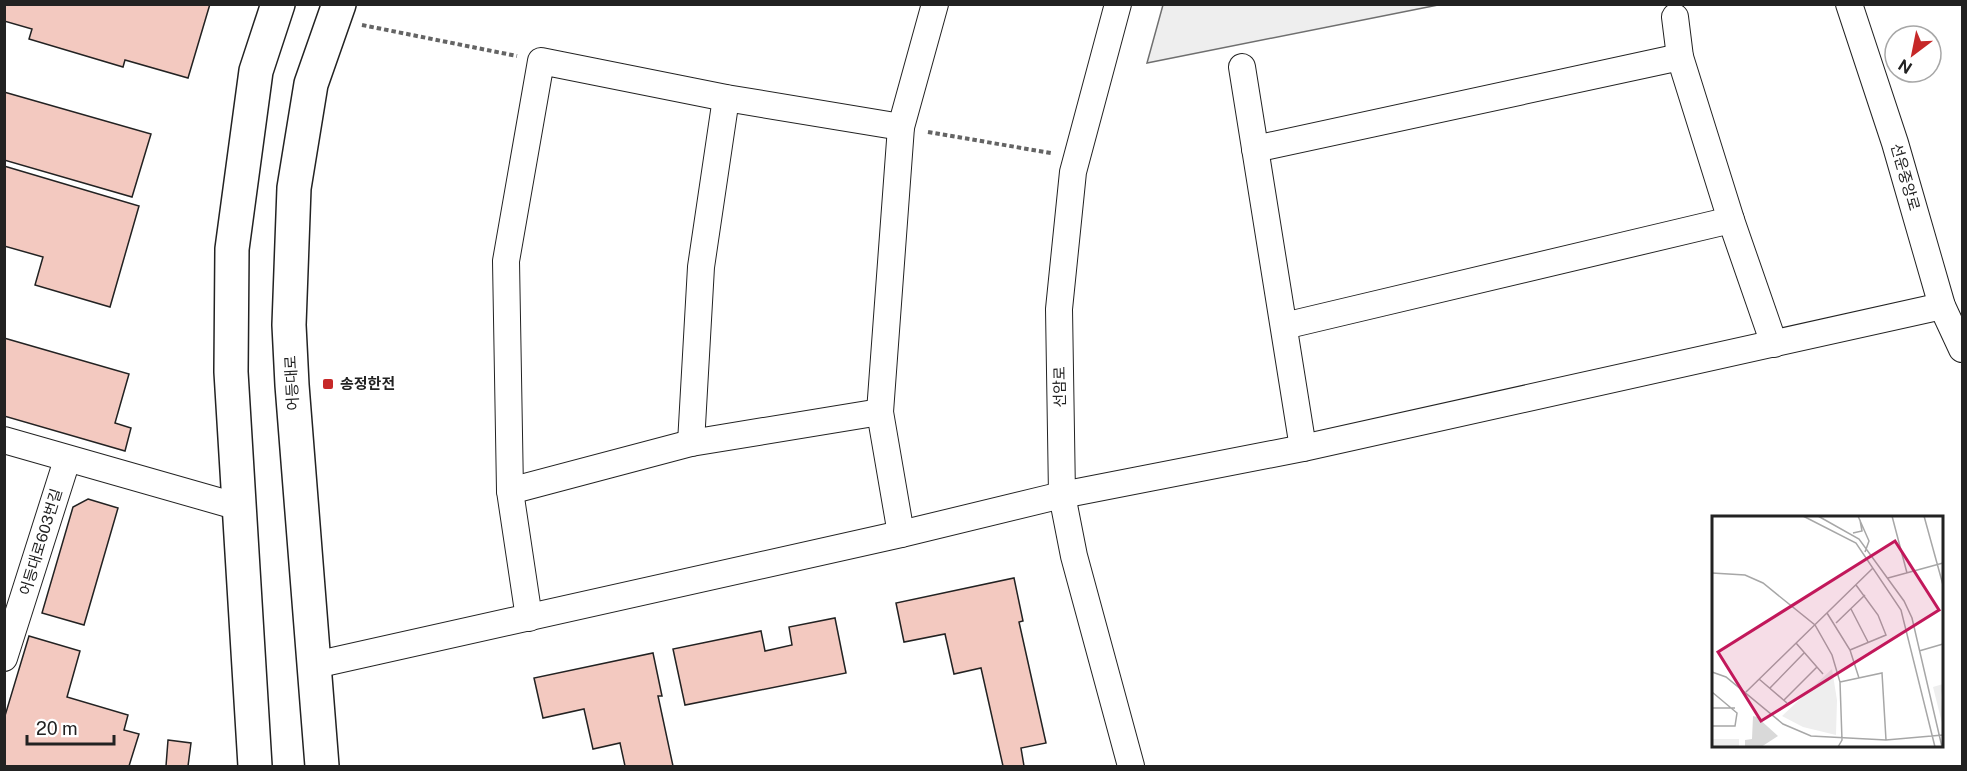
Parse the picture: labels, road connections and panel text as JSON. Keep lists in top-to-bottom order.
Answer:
{
  "streets": {
    "main road": ["어등대로"],
    "street": ["선운중앙로", "선암로", "어등대로603번길"]
  },
  "places": {
    "transit": ["송정한전"]
  },
  "scale_bar": "20 m",
  "north": "bottom left"
}
